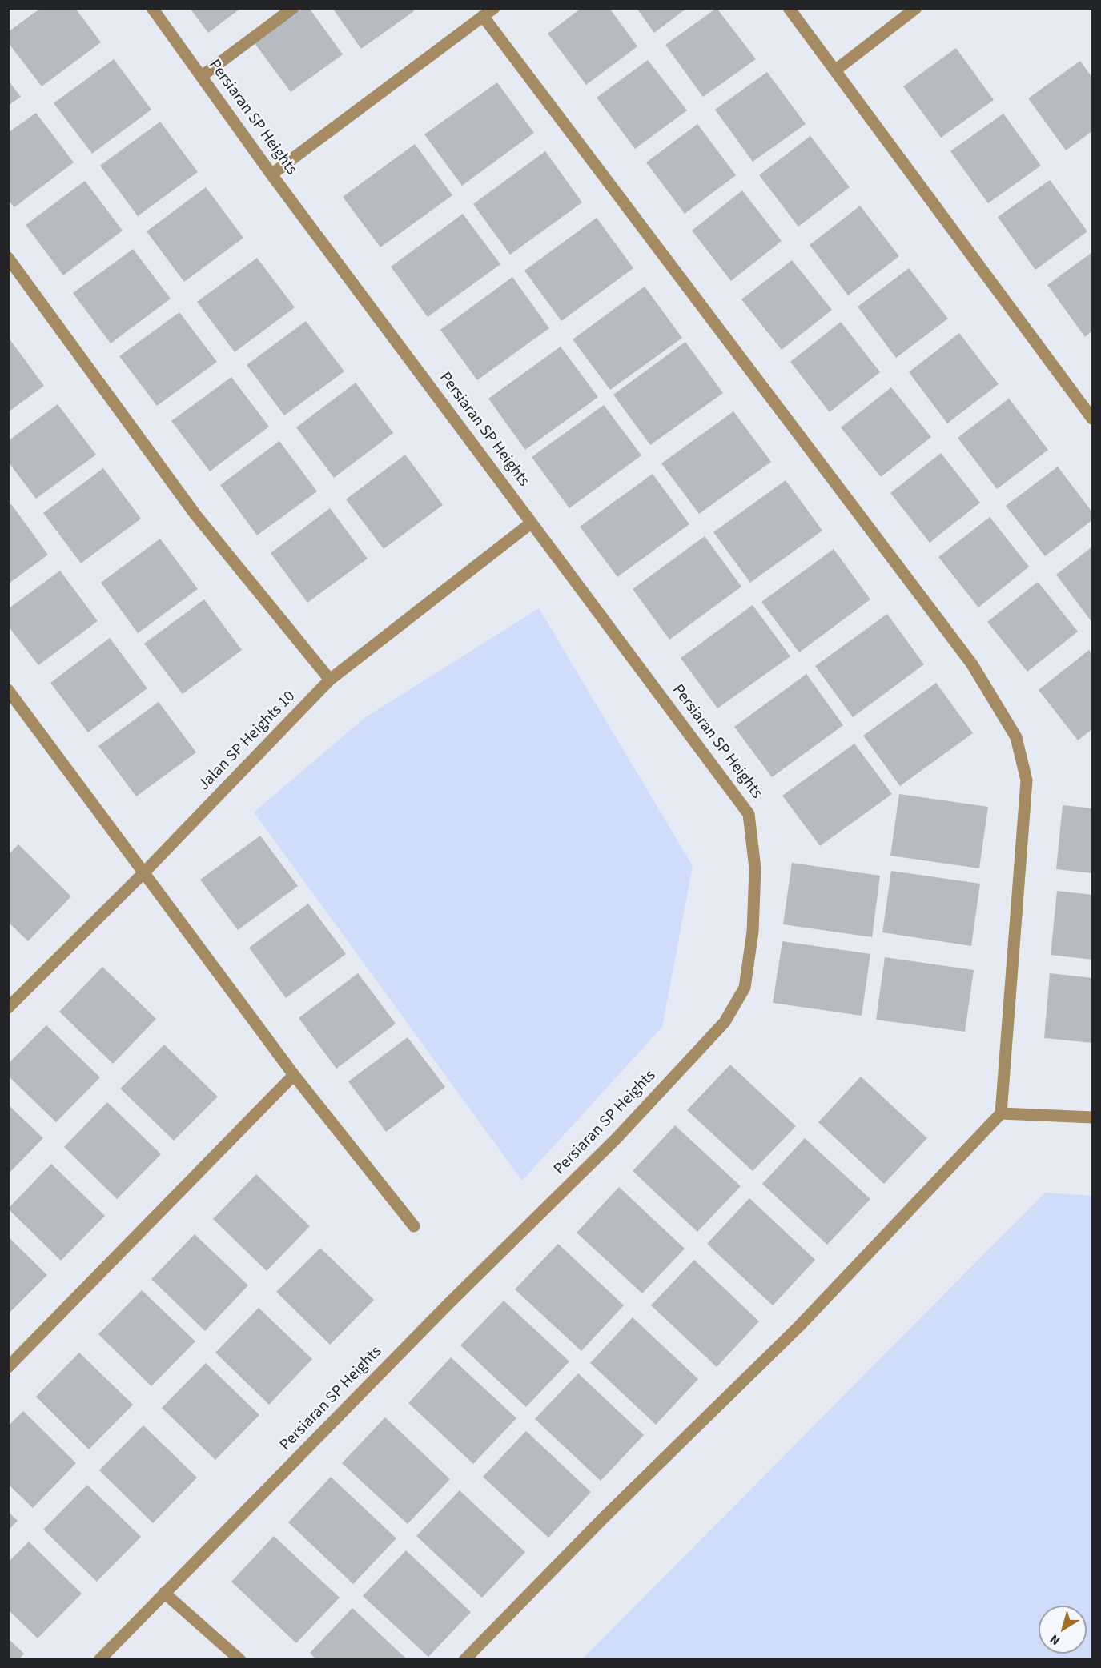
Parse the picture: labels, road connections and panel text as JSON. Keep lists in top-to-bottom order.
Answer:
{
  "streets": {
    "street": ["Persiaran SP Heights", "Jalan SP Heights 10"]
  },
  "crossings": [
    ["Persiaran SP Heights", "Jalan SP Heights 10"]
  ],
  "north": "bottom left"
}
